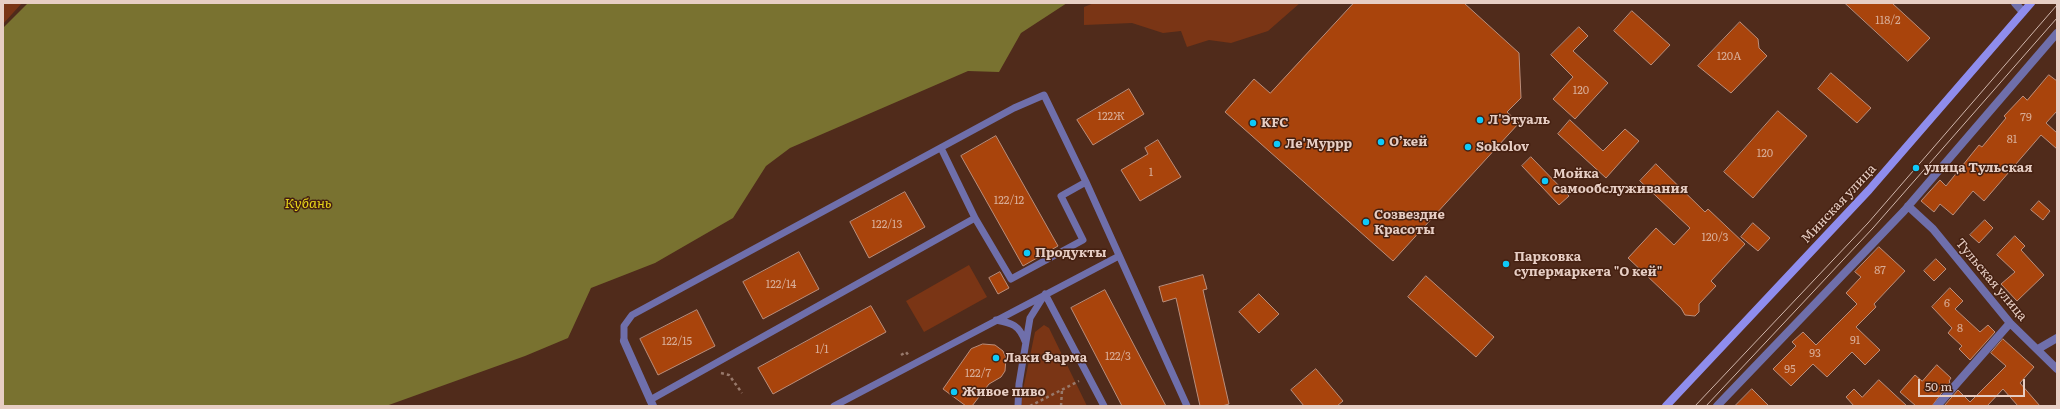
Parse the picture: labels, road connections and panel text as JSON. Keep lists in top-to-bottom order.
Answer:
{
  "streets": {
    "main road": ["Минская улица"],
    "street": ["Тульская улица"]
  },
  "water": ["Кубань"],
  "places": [
    "Л'Этуаль",
    "KFC",
    "О’кей",
    "Ле'Муррр",
    "Sokolov",
    "улица Тульская",
    "Мойка самообслуживания",
    "Созвездие Красоты",
    "Продукты",
    "Парковка супермаркета \"О кей\"",
    "Лаки Фарма",
    "Живое пиво"
  ],
  "house_numbers": [
    "118/2",
    "120А",
    "120",
    "122Ж",
    "79",
    "81",
    "120",
    "1",
    "122/12",
    "122/13",
    "120/3",
    "87",
    "122/14",
    "6",
    "8",
    "91",
    "122/15",
    "1/1",
    "93",
    "122/3",
    "95",
    "122/7"
  ],
  "scale_bar": "50 m"
}
